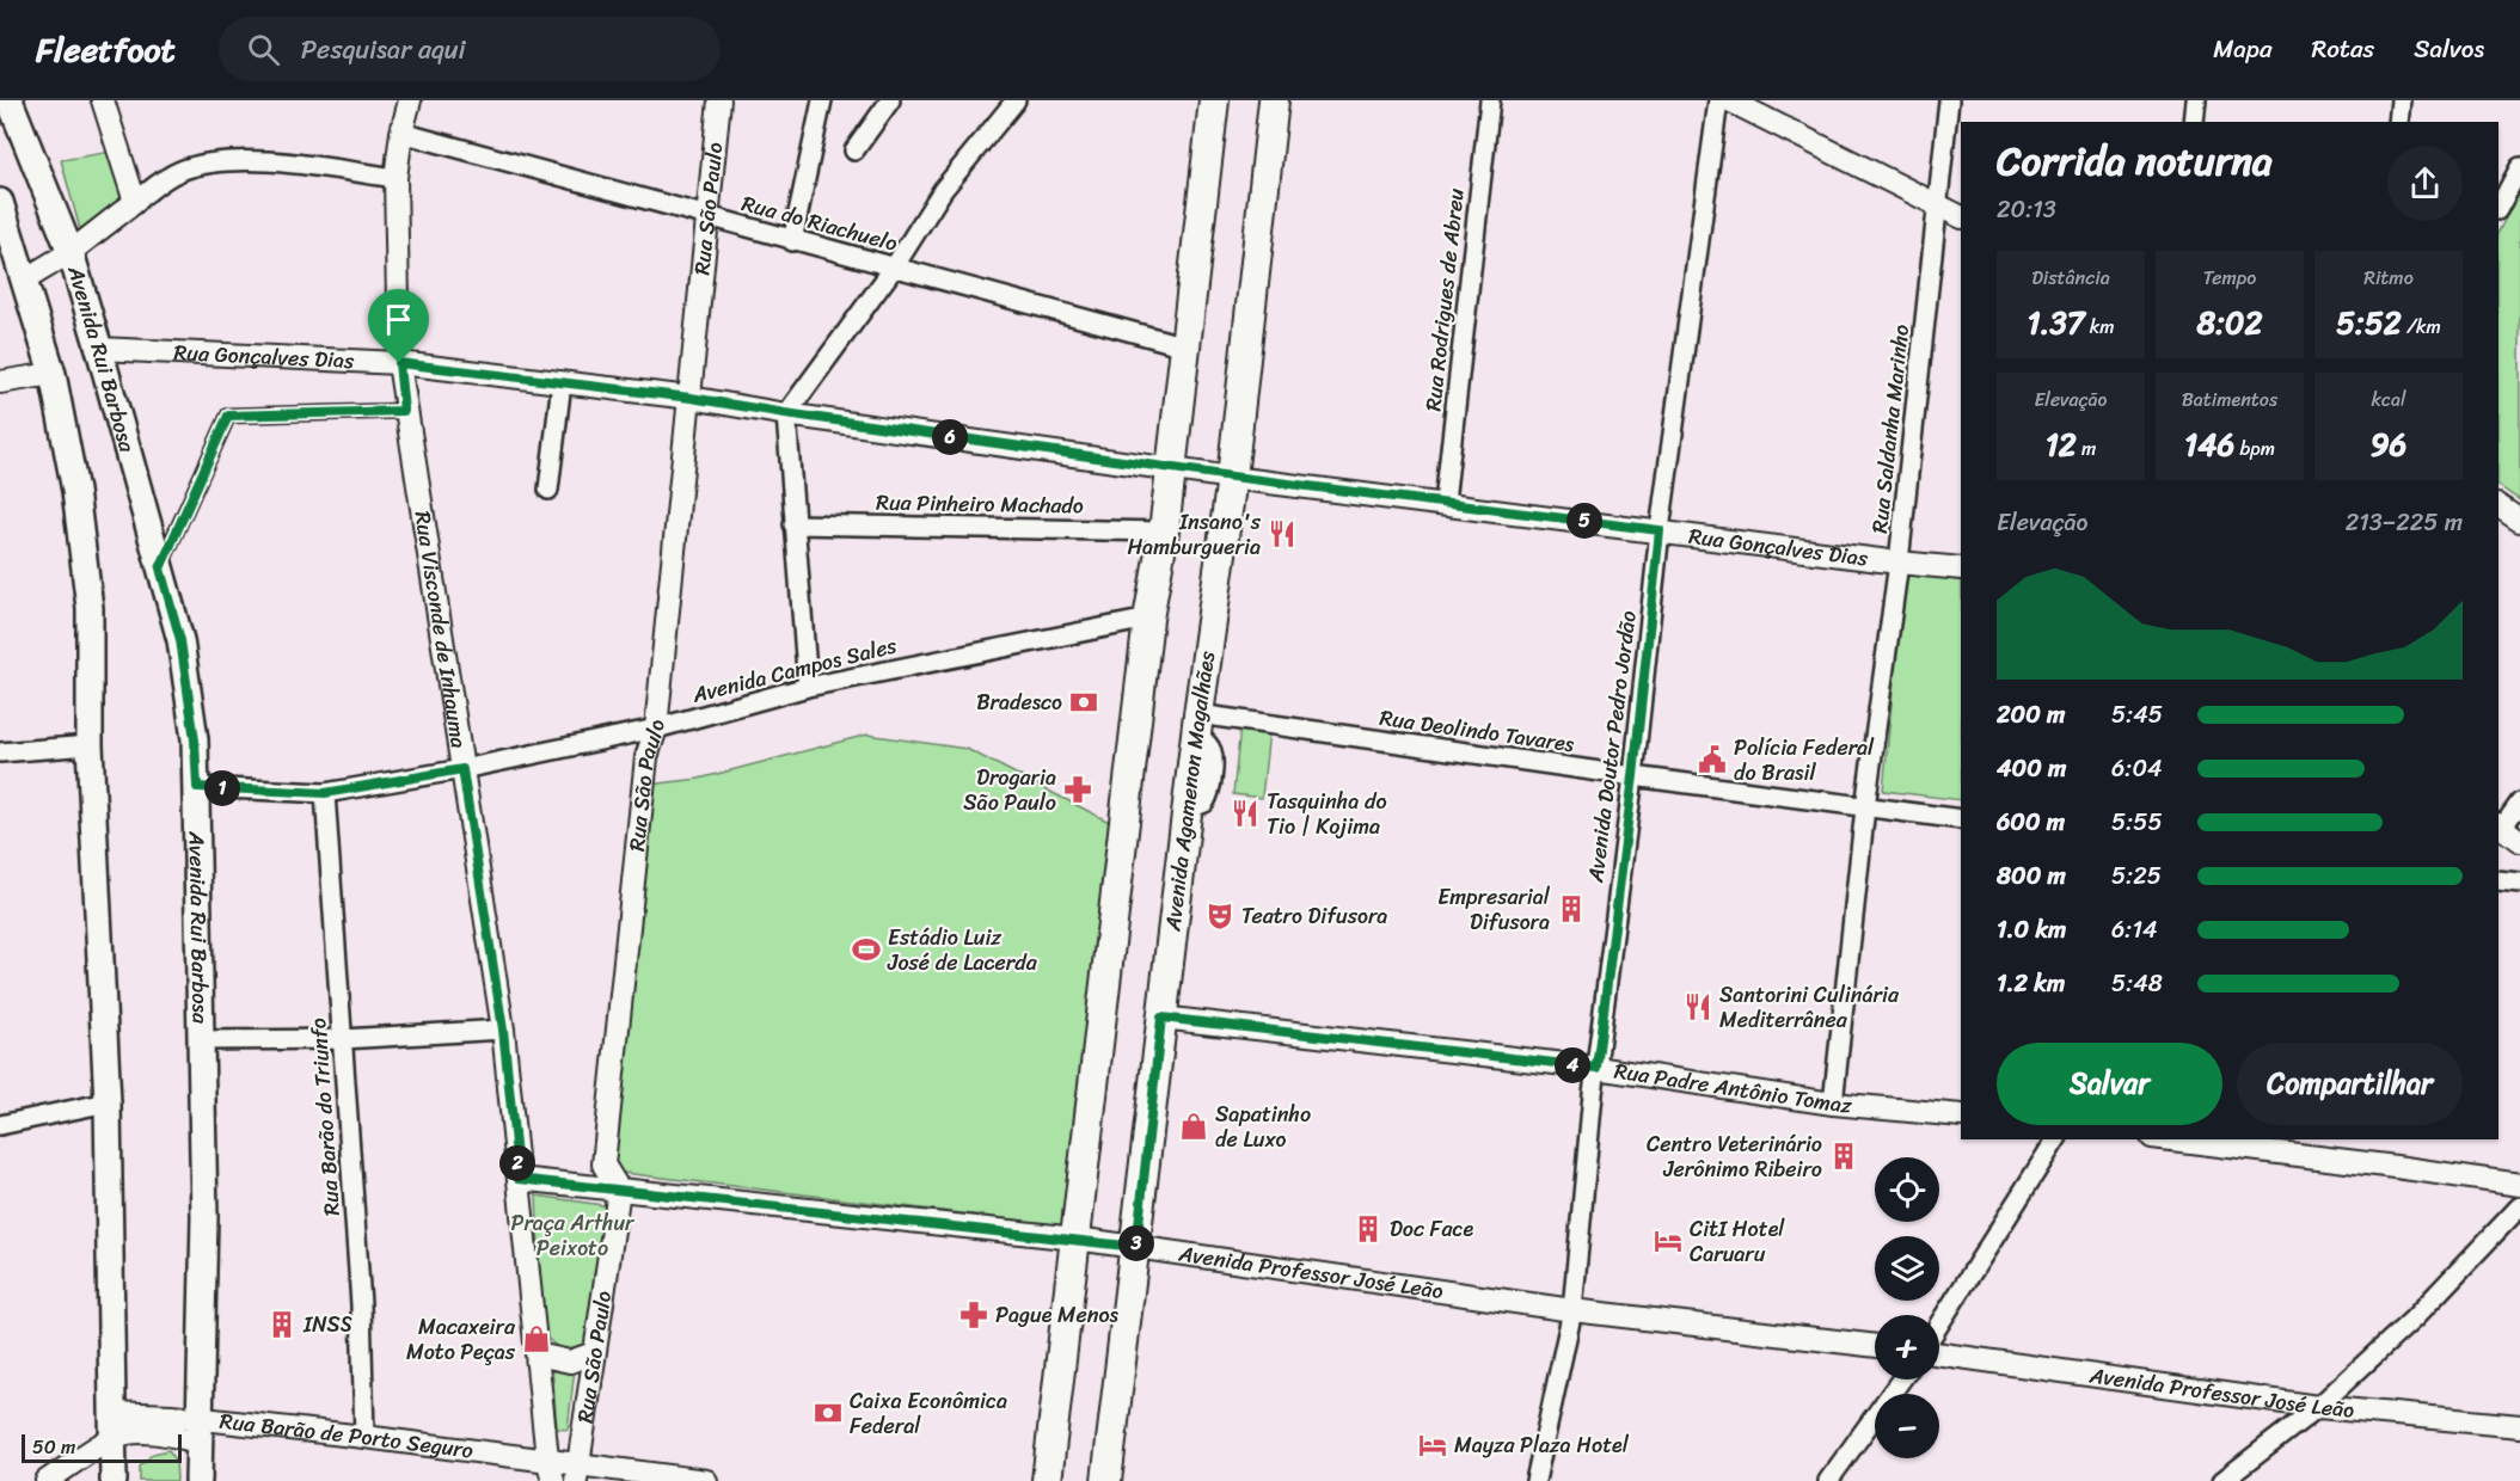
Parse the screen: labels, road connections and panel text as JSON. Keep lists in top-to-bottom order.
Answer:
{
  "streets": {
    "main road": ["Avenida Rui Barbosa", "Avenida Agamenon Magalhães"],
    "street": [
      "Rua São Paulo",
      "Rua do Riachuelo",
      "Rua Rodrigues de Abreu",
      "Rua Gonçalves Dias",
      "Rua Saldanha Marinho",
      "Rua Pinheiro Machado",
      "Rua Visconde de Inhauma",
      "Avenida Campos Sales",
      "Rua Deolindo Tavares",
      "Avenida Doutor Pedro Jordão",
      "Rua Padre Antônio Tomaz",
      "Rua Barão do Triunfo",
      "Avenida Professor José Leão",
      "Rua Barão de Porto Seguro"
    ]
  },
  "crossings": [
    ["Rua São Paulo", "Rua do Riachuelo"],
    ["Rua São Paulo", "Rua Gonçalves Dias"],
    ["Rua São Paulo", "Avenida Campos Sales"],
    ["Rua São Paulo", "Avenida Professor José Leão"],
    ["Rua São Paulo", "Rua Barão de Porto Seguro"],
    ["Rua do Riachuelo", "Rua Visconde de Inhauma"],
    ["Rua Rodrigues de Abreu", "Rua Gonçalves Dias"],
    ["Rua Gonçalves Dias", "Avenida Rui Barbosa"],
    ["Rua Gonçalves Dias", "Rua Saldanha Marinho"],
    ["Rua Gonçalves Dias", "Rua Visconde de Inhauma"],
    ["Rua Gonçalves Dias", "Avenida Doutor Pedro Jordão"],
    ["Rua Gonçalves Dias", "Avenida Agamenon Magalhães"],
    ["Avenida Rui Barbosa", "Avenida Campos Sales"],
    ["Avenida Rui Barbosa", "Rua Barão de Porto Seguro"],
    ["Rua Saldanha Marinho", "Rua Deolindo Tavares"],
    ["Rua Saldanha Marinho", "Rua Padre Antônio Tomaz"],
    ["Rua Visconde de Inhauma", "Avenida Campos Sales"],
    ["Rua Visconde de Inhauma", "Avenida Professor José Leão"],
    ["Rua Visconde de Inhauma", "Rua Barão de Porto Seguro"],
    ["Avenida Campos Sales", "Rua Barão do Triunfo"],
    ["Rua Deolindo Tavares", "Avenida Doutor Pedro Jordão"],
    ["Rua Deolindo Tavares", "Avenida Agamenon Magalhães"],
    ["Avenida Doutor Pedro Jordão", "Rua Padre Antônio Tomaz"],
    ["Avenida Doutor Pedro Jordão", "Avenida Professor José Leão"],
    ["Avenida Agamenon Magalhães", "Rua Padre Antônio Tomaz"],
    ["Avenida Agamenon Magalhães", "Avenida Professor José Leão"],
    ["Rua Barão do Triunfo", "Rua Barão de Porto Seguro"]
  ],
  "parks": ["Praça Arthur Peixoto"],
  "places": {
    "restaurant": ["Insano's Hamburgueria", "Tasquinha do Tio | Kojima", "Santorini Culinária Mediterrânea"],
    "bank": ["Bradesco", "Caixa Econômica Federal"],
    "public building": ["Polícia Federal do Brasil"],
    "pharmacy": ["Drogaria São Paulo", "Pague Menos"],
    "building": [
      "Empresarial Difusora",
      "Centro Veterinário Jerônimo Ribeiro",
      "Doc Face",
      "INSS"
    ],
    "theatre": ["Teatro Difusora"],
    "sports": ["Estádio Luiz José de Lacerda"],
    "shop": ["Sapatinho de Luxo", "Macaxeira Moto Peças"],
    "hotel": ["CitI Hotel Caruaru", "Mayza Plaza Hotel"]
  },
  "scale_bar": "50 m",
  "page": {
    "header": "Fleetfoot",
    "search": "Pesquisar aqui",
    "nav": ["Mapa", "Rotas", "Salvos"],
    "heading": ["Corrida noturna", "20:13"],
    "stats": [
      ["Distância", "1.37 km"],
      ["Tempo", "8:02"],
      ["Ritmo", "5:52 /km"],
      ["Elevação", "12 m"],
      ["Batimentos", "146 bpm"],
      ["kcal", "96"]
    ],
    "pins": [
      "6",
      "5",
      "1",
      "4",
      "2",
      "3"
    ],
    "chart": ["Elevação", "213–225 m"],
    "list": [
      {
        "name": "200 m",
        "note": "5:45"
      },
      {
        "name": "400 m",
        "note": "6:04"
      },
      {
        "name": "600 m",
        "note": "5:55"
      },
      {
        "name": "800 m",
        "note": "5:25"
      },
      {
        "name": "1.0 km",
        "note": "6:14"
      },
      {
        "name": "1.2 km",
        "note": "5:48"
      }
    ],
    "buttons": ["Salvar", "Compartilhar"],
    "map_buttons": ["+", "−"],
    "scale": "50 m"
  }
}
